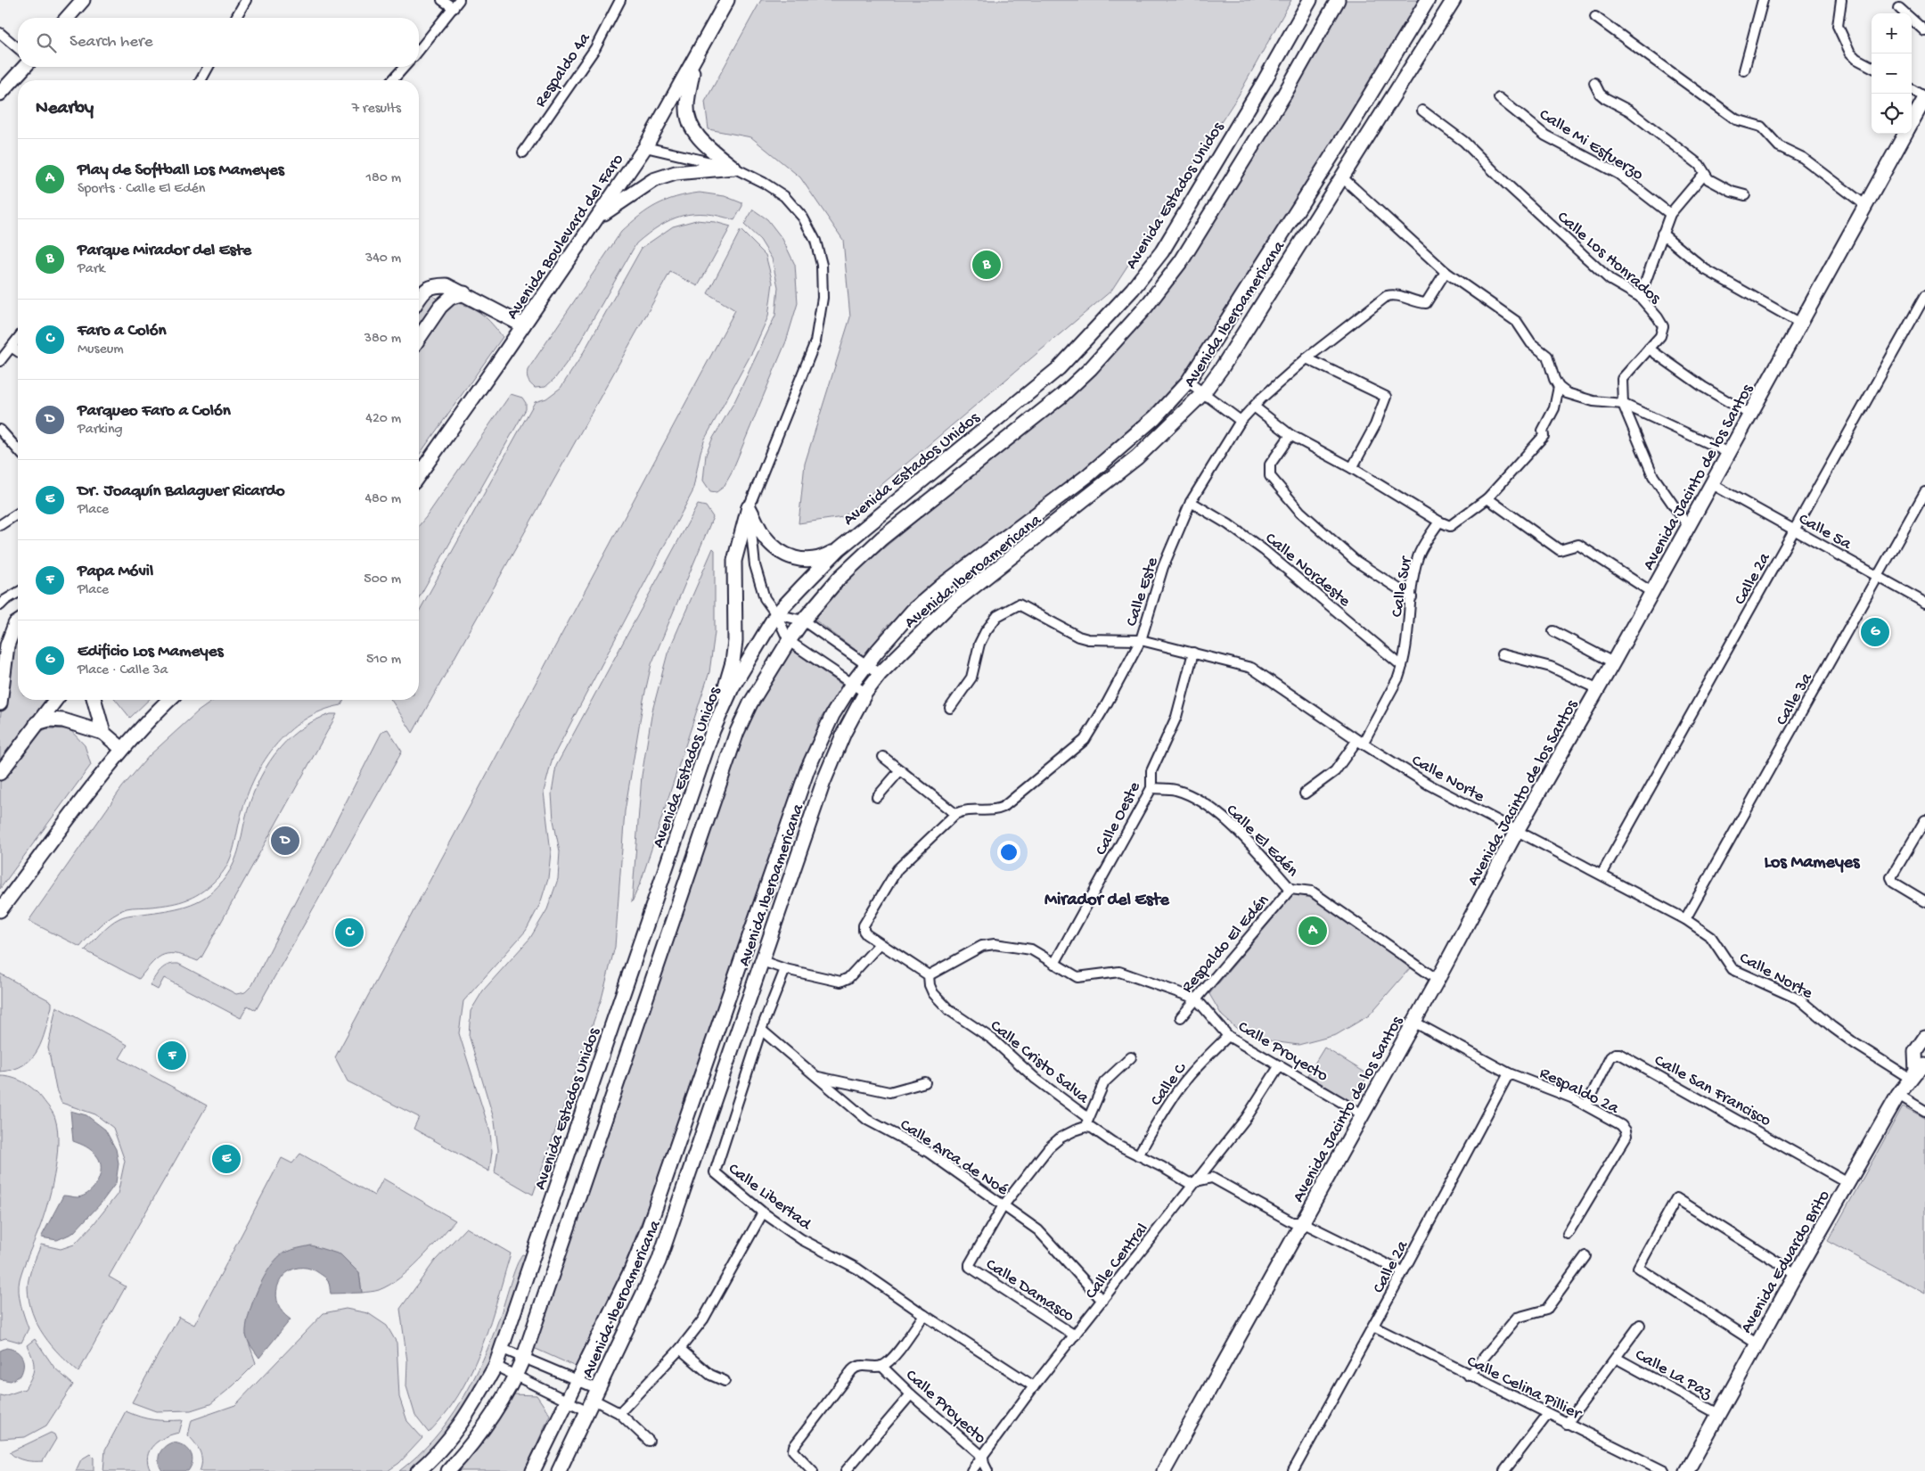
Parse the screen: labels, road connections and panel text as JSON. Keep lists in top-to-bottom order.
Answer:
{
  "streets": {
    "street": [
      "Respaldo 4a",
      "Calle Mi Esfuerzo",
      "Avenida Estados Unidos",
      "Avenida Boulevard del Faro",
      "Calle Los Honrados",
      "Avenida Iberoamericana",
      "Avenida Jacinto de los Santos",
      "Calle 5a",
      "Calle Nordeste",
      "Calle 2a",
      "Calle Sur",
      "Calle Este",
      "Calle 3a",
      "Calle Norte",
      "Calle Oeste",
      "Calle El Edén",
      "Respaldo El Edén",
      "Calle Proyecto",
      "Calle Cristo Salva",
      "Calle C",
      "Respaldo 2a",
      "Calle San Francisco",
      "Calle Arca de Noé",
      "Calle Libertad",
      "Calle Central",
      "Avenida Eduardo Brito",
      "Calle Damasco",
      "Calle La Paz",
      "Calle Celina Pillier"
    ]
  },
  "crossings": [
    ["Calle Los Honrados", "Avenida Jacinto de los Santos"],
    ["Avenida Jacinto de los Santos", "Calle 5a"],
    ["Avenida Jacinto de los Santos", "Calle Norte"],
    ["Avenida Jacinto de los Santos", "Calle El Edén"],
    ["Avenida Jacinto de los Santos", "Calle Proyecto"],
    ["Avenida Jacinto de los Santos", "Calle Cristo Salva"],
    ["Avenida Jacinto de los Santos", "Respaldo 2a"],
    ["Calle 5a", "Calle 2a"],
    ["Calle 5a", "Calle 3a"],
    ["Calle Nordeste", "Calle Sur"],
    ["Calle Nordeste", "Calle Este"],
    ["Calle 2a", "Calle Norte"],
    ["Calle 2a", "Calle Cristo Salva"],
    ["Calle 2a", "Respaldo 2a"],
    ["Calle 2a", "Calle Celina Pillier"],
    ["Calle Sur", "Calle Norte"],
    ["Calle Este", "Calle Norte"],
    ["Calle 3a", "Calle Norte"],
    ["Calle Norte", "Calle Oeste"],
    ["Calle Norte", "Avenida Eduardo Brito"],
    ["Calle Oeste", "Calle El Edén"],
    ["Calle El Edén", "Respaldo El Edén"],
    ["Respaldo El Edén", "Calle Proyecto"],
    ["Calle Proyecto", "Calle C"],
    ["Calle Proyecto", "Calle Central"],
    ["Calle Cristo Salva", "Calle C"],
    ["Calle Cristo Salva", "Calle Central"],
    ["Calle Cristo Salva", "Calle Damasco"],
    ["Respaldo 2a", "Calle San Francisco"],
    ["Calle San Francisco", "Avenida Eduardo Brito"],
    ["Calle Arca de Noé", "Calle Libertad"],
    ["Calle Arca de Noé", "Calle Central"],
    ["Calle Arca de Noé", "Calle Damasco"],
    ["Calle Libertad", "Calle Central"],
    ["Calle Central", "Calle Damasco"],
    ["Avenida Eduardo Brito", "Calle La Paz"]
  ],
  "districts": ["Los Mameyes", "Mirador del Este"],
  "page": {
    "map_buttons": ["+", "−"],
    "search": "Search here",
    "heading": ["Nearby", "7 results"],
    "list": [
      {
        "mark": "A",
        "name": "Play de Softball Los Mameyes",
        "note": "Sports · Calle El Edén",
        "value": "180 m"
      },
      {
        "mark": "B",
        "name": "Parque Mirador del Este",
        "note": "Park",
        "value": "340 m"
      },
      {
        "mark": "C",
        "name": "Faro a Colón",
        "note": "Museum",
        "value": "380 m"
      },
      {
        "mark": "D",
        "name": "Parqueo Faro a Colón",
        "note": "Parking",
        "value": "420 m"
      },
      {
        "mark": "E",
        "name": "Dr. Joaquín Balaguer Ricardo",
        "note": "Place",
        "value": "480 m"
      },
      {
        "mark": "F",
        "name": "Papa Móvil",
        "note": "Place",
        "value": "500 m"
      },
      {
        "mark": "G",
        "name": "Edificio Los Mameyes",
        "note": "Place · Calle 3a",
        "value": "510 m"
      }
    ],
    "pins": [
      "B",
      "G",
      "D",
      "A",
      "C",
      "F",
      "E"
    ]
  }
}
